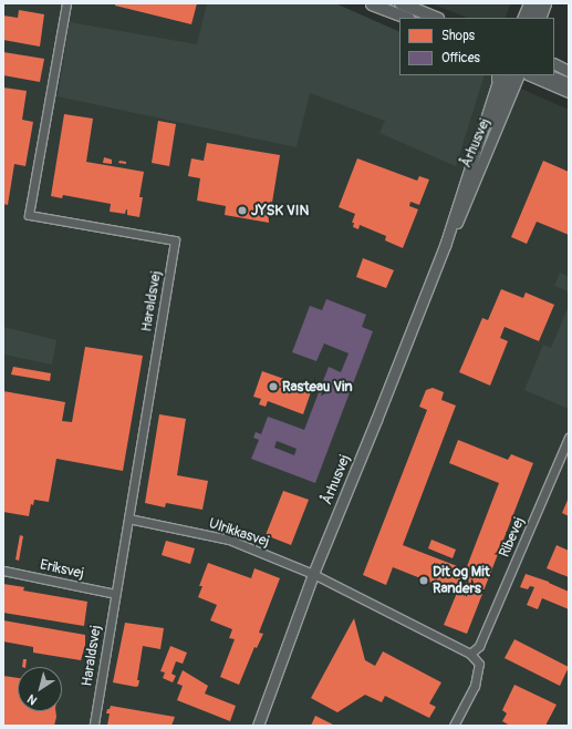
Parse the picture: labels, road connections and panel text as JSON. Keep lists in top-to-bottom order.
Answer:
{
  "streets": {
    "main road": ["Århusvej"],
    "street": [
      "Haraldsvej",
      "Ulrikkasvej",
      "Ribevej",
      "Eriksvej"
    ]
  },
  "crossings": [
    ["Århusvej", "Ulrikkasvej"],
    ["Haraldsvej", "Ulrikkasvej"],
    ["Haraldsvej", "Eriksvej"]
  ],
  "places": ["JYSK VIN", "Rasteau Vin", "Dit og Mit Randers"],
  "legend": ["Shops", "Offices"],
  "north": "bottom left"
}
